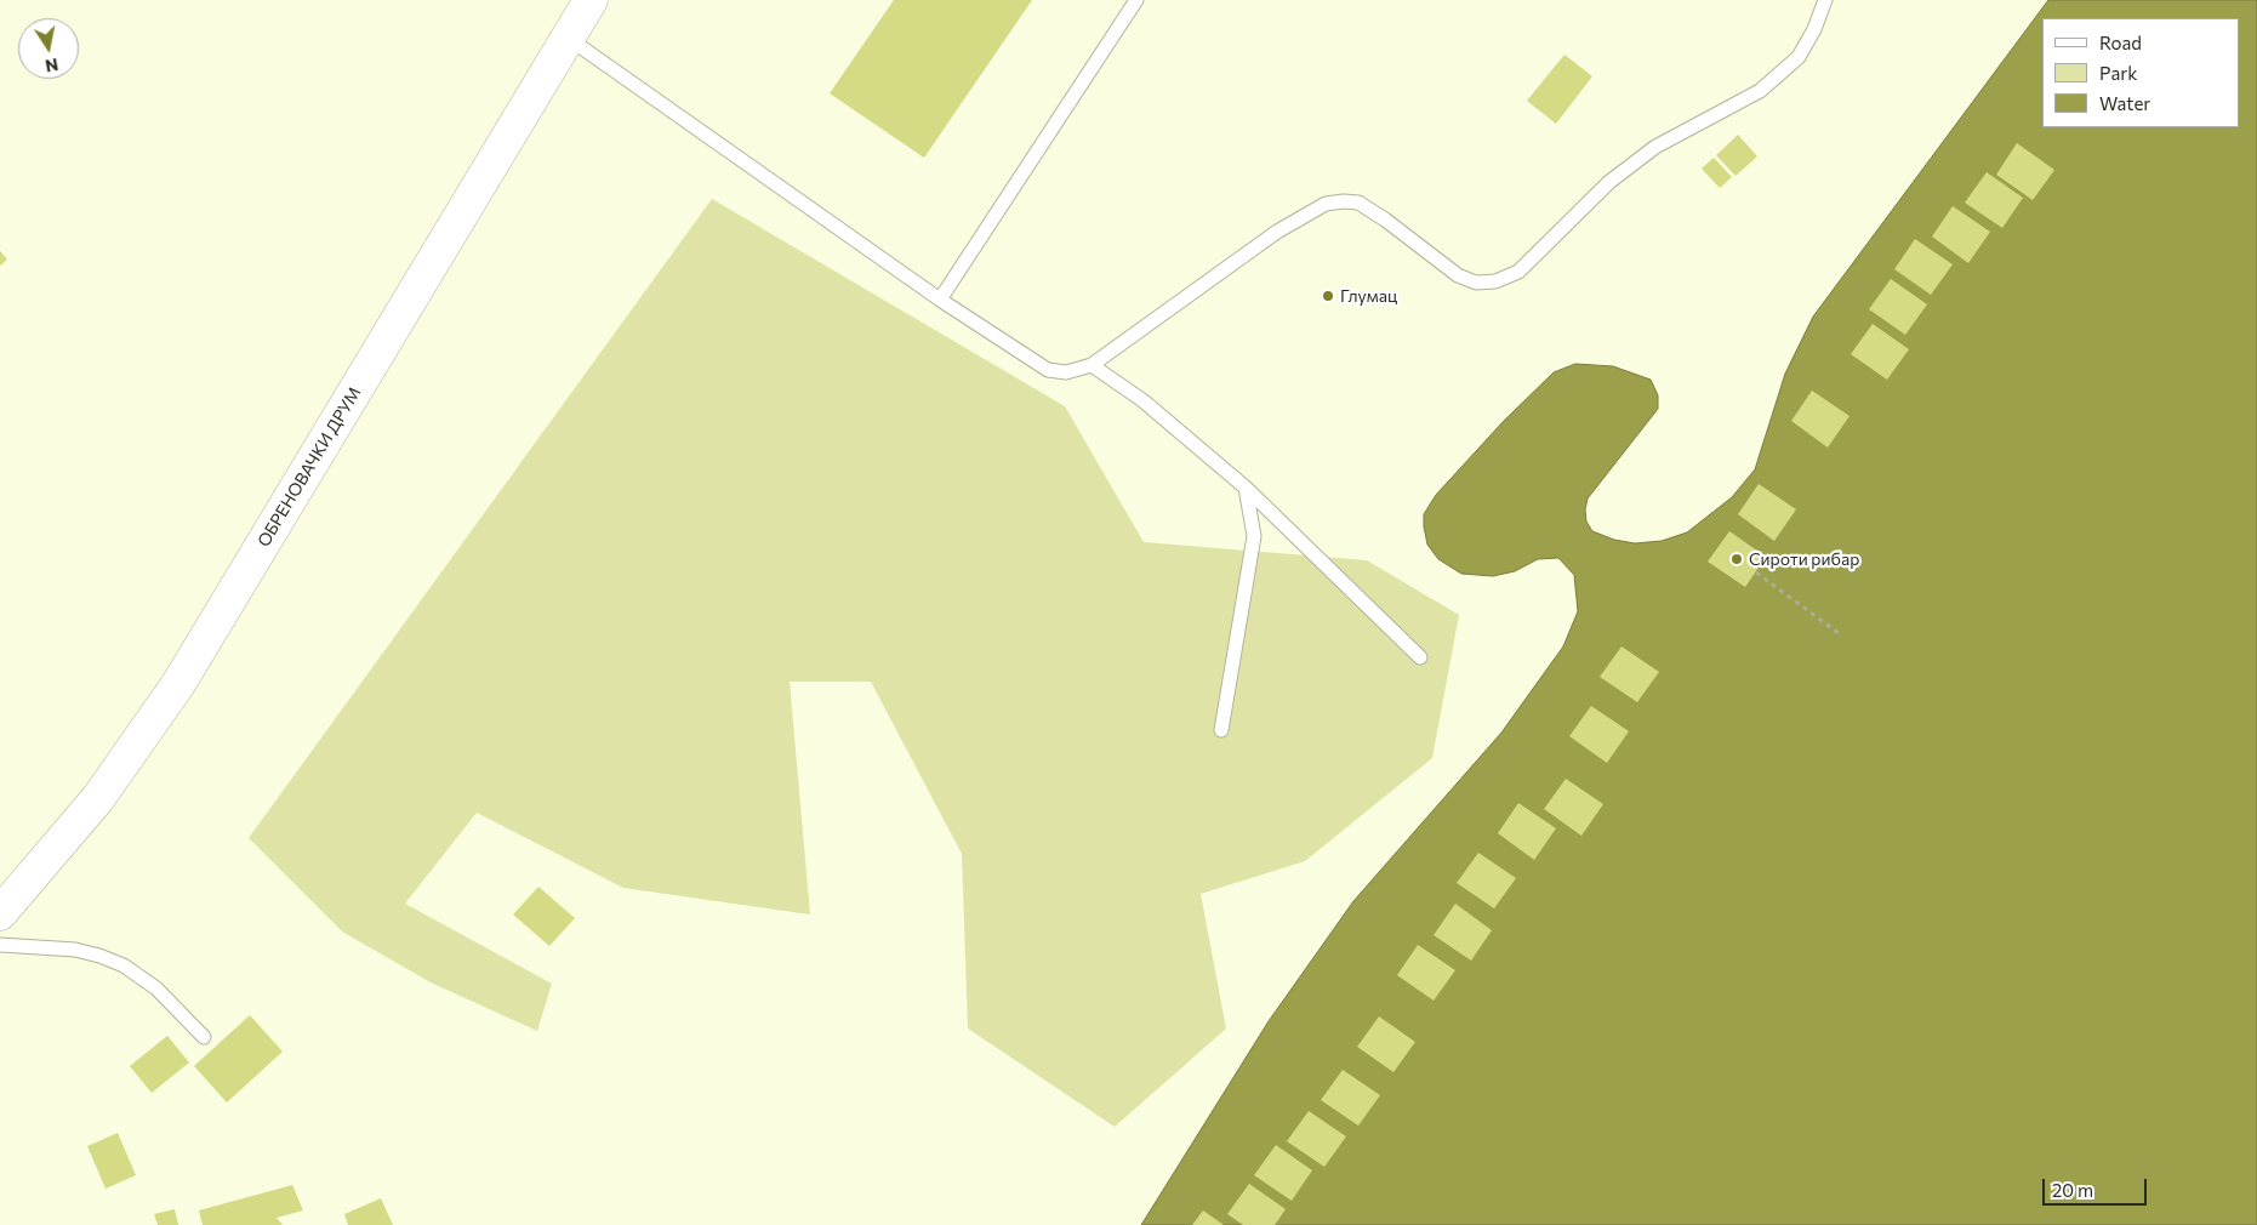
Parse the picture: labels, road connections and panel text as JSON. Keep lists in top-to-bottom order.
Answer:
{
  "streets": {
    "street": ["ОБРЕНОВАЧКИ ДРУМ"]
  },
  "places": ["Глумац", "Сироти рибар"],
  "legend": ["Road", "Park", "Water"],
  "scale_bar": "20 m",
  "north": "bottom"
}
